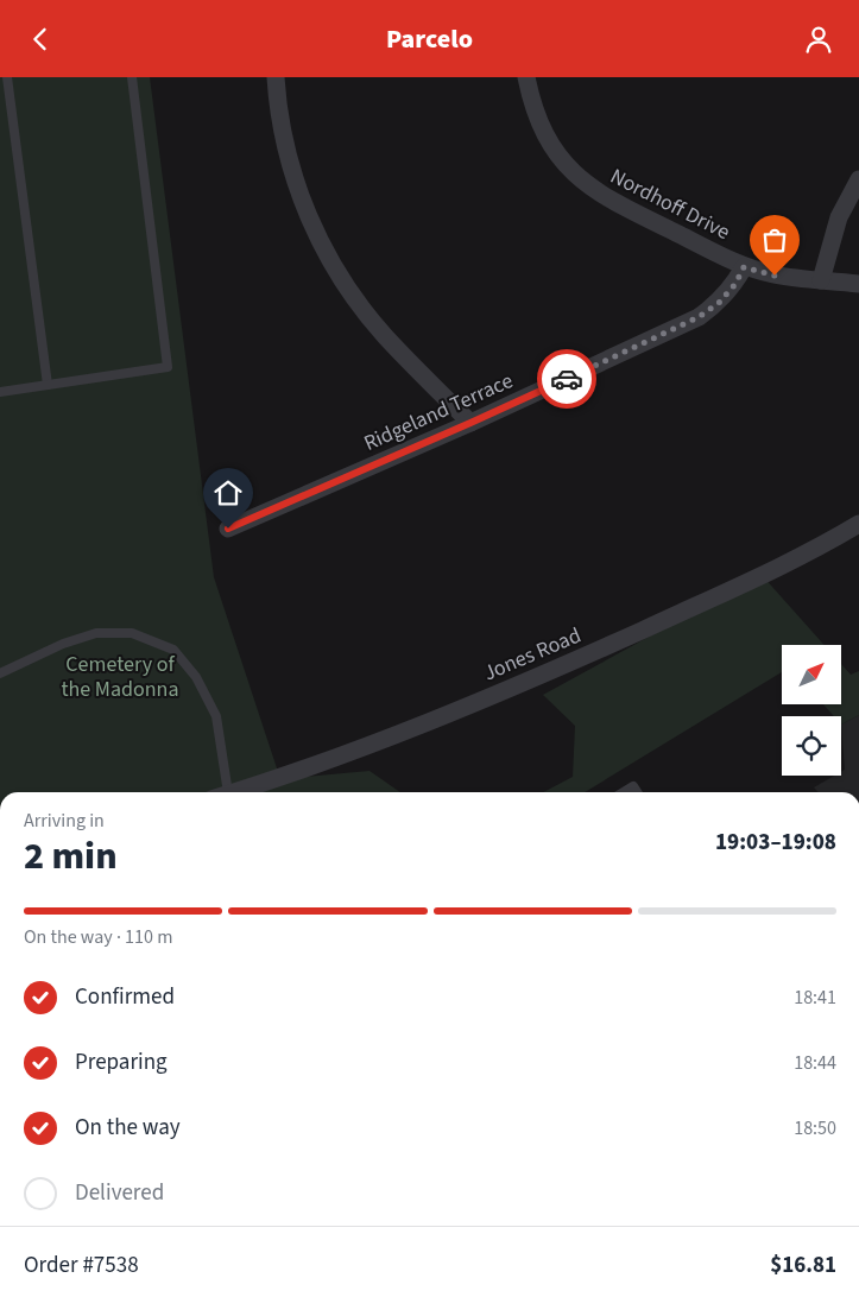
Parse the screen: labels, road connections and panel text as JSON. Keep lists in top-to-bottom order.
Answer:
{
  "streets": {
    "street": ["Nordhoff Drive", "Ridgeland Terrace", "Jones Road"]
  },
  "crossings": [
    ["Nordhoff Drive", "Ridgeland Terrace"]
  ],
  "parks": ["Cemetery of the Madonna"],
  "north": "top right",
  "page": {
    "header": "Parcelo",
    "heading": ["2 min", "Arriving in", "19:03–19:08"],
    "panel": ["Order #7538", "$16.81"],
    "bar": "On the way · 110 m",
    "list": [
      ["Confirmed", "18:41"],
      ["Preparing", "18:44"],
      ["On the way", "18:50"],
      "Delivered"
    ]
  }
}
